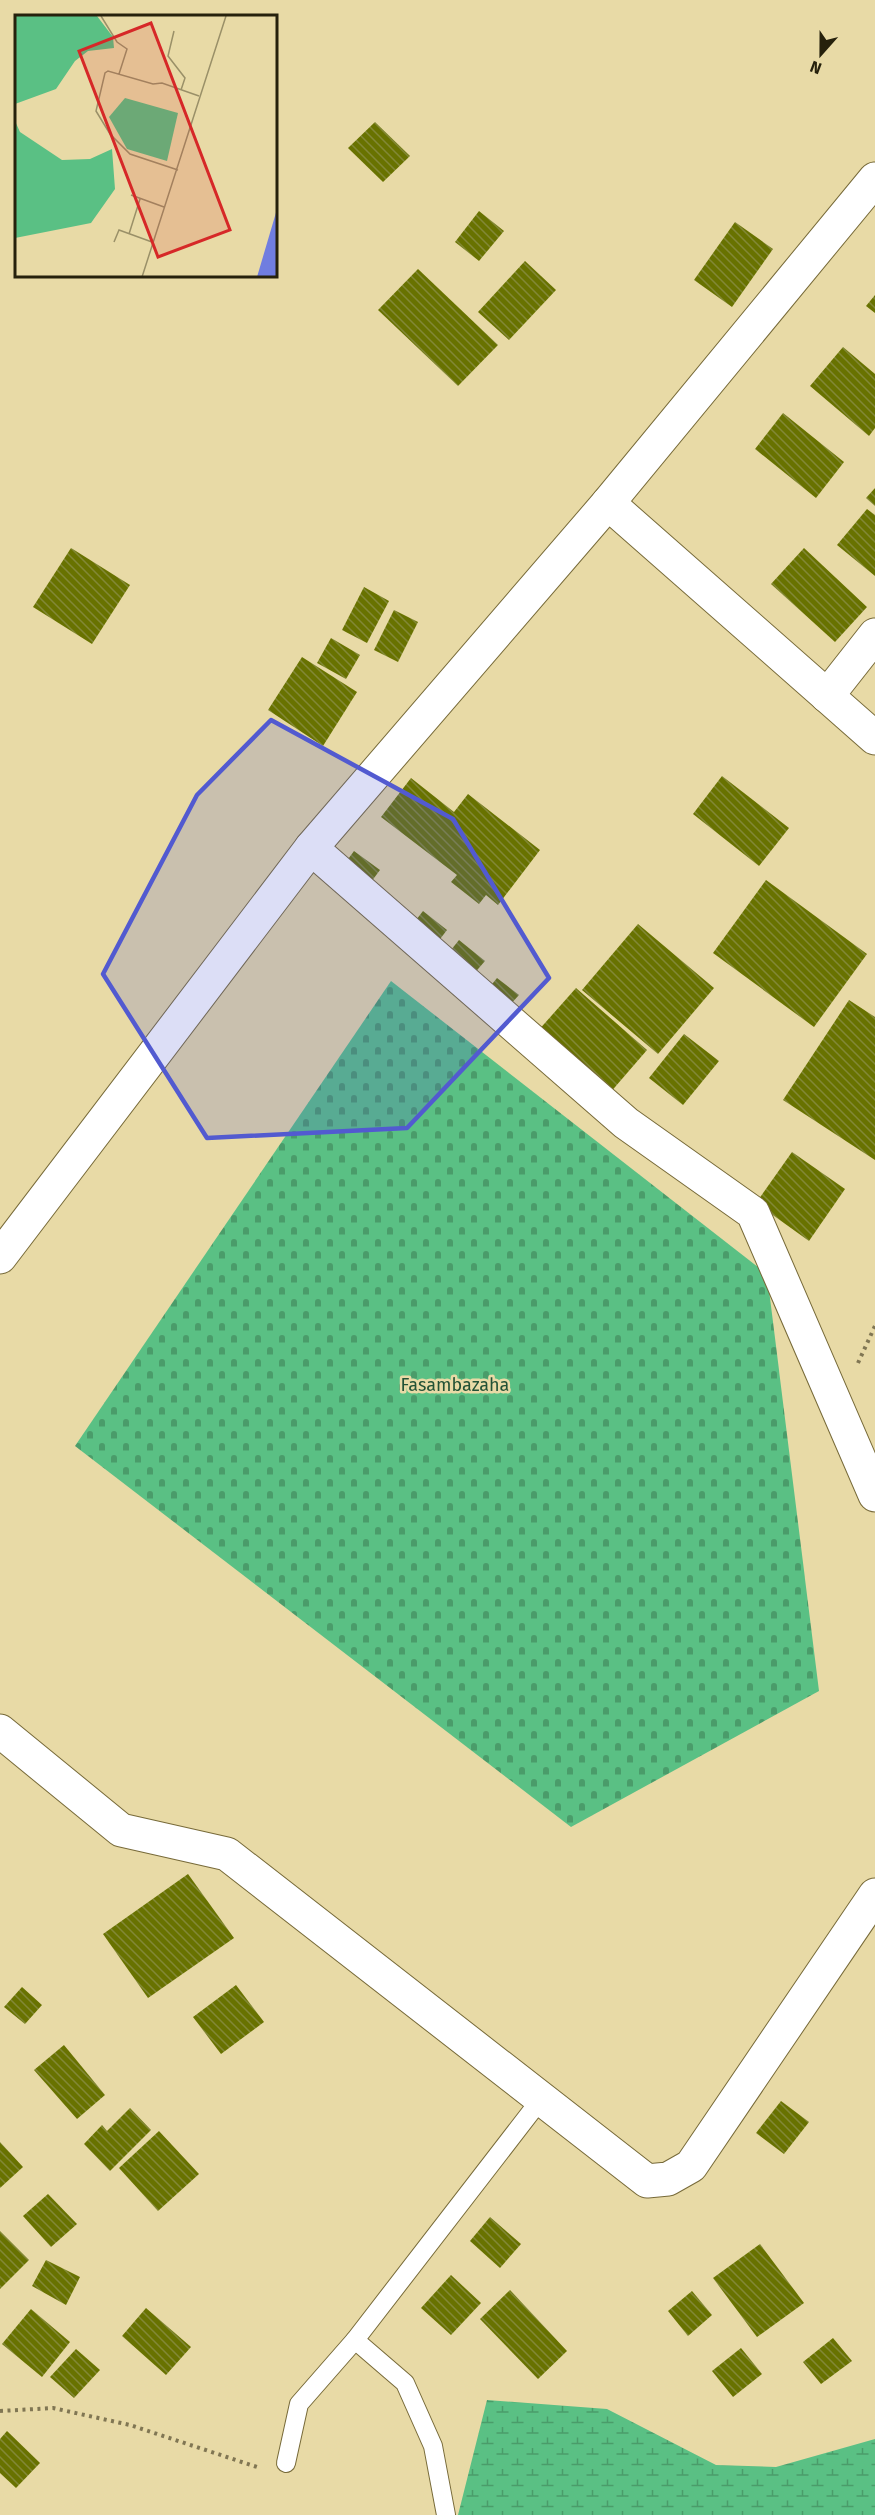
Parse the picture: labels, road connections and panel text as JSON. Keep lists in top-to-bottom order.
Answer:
{
  "parks": ["Fasambazaha"],
  "north": "bottom"
}
